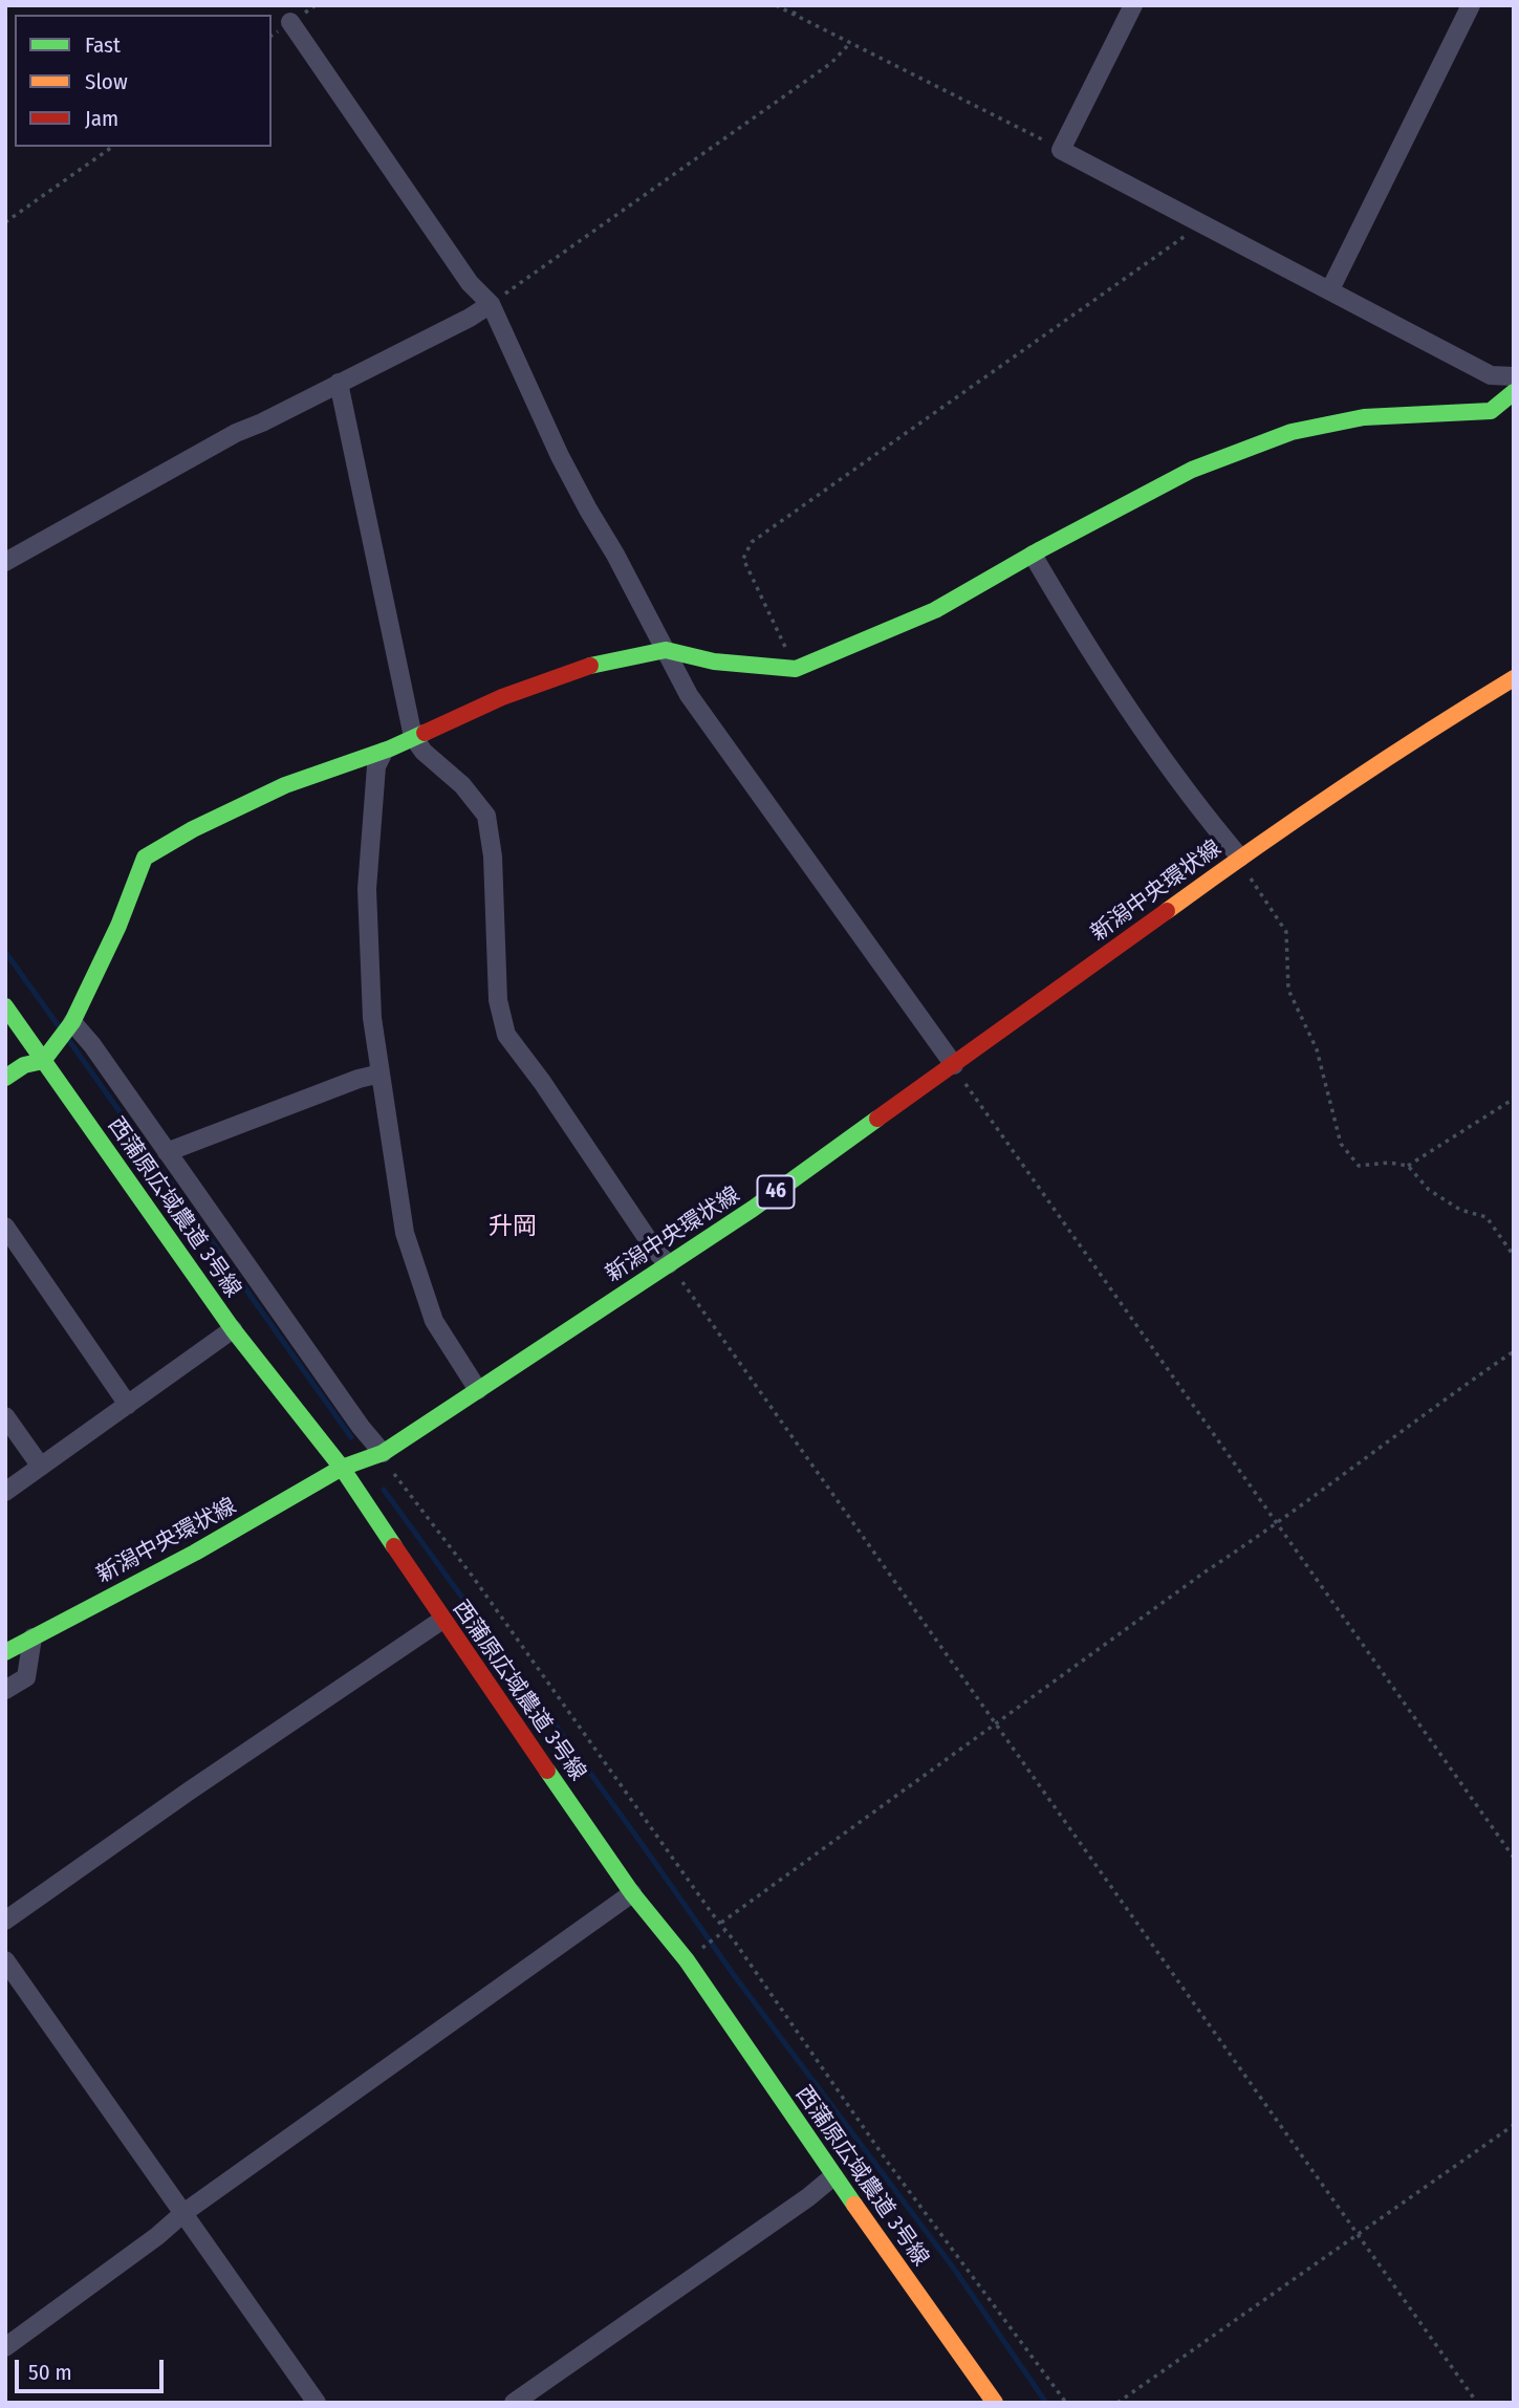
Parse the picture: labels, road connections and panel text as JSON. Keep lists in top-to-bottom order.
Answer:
{
  "streets": {
    "street": ["新潟中央環状線", "46", "西蒲原広域農道 3号線"]
  },
  "crossings": [
    ["新潟中央環状線", "西蒲原広域農道 3号線"]
  ],
  "districts": ["升岡"],
  "legend": ["Fast", "Slow", "Jam"],
  "scale_bar": "50 m"
}
